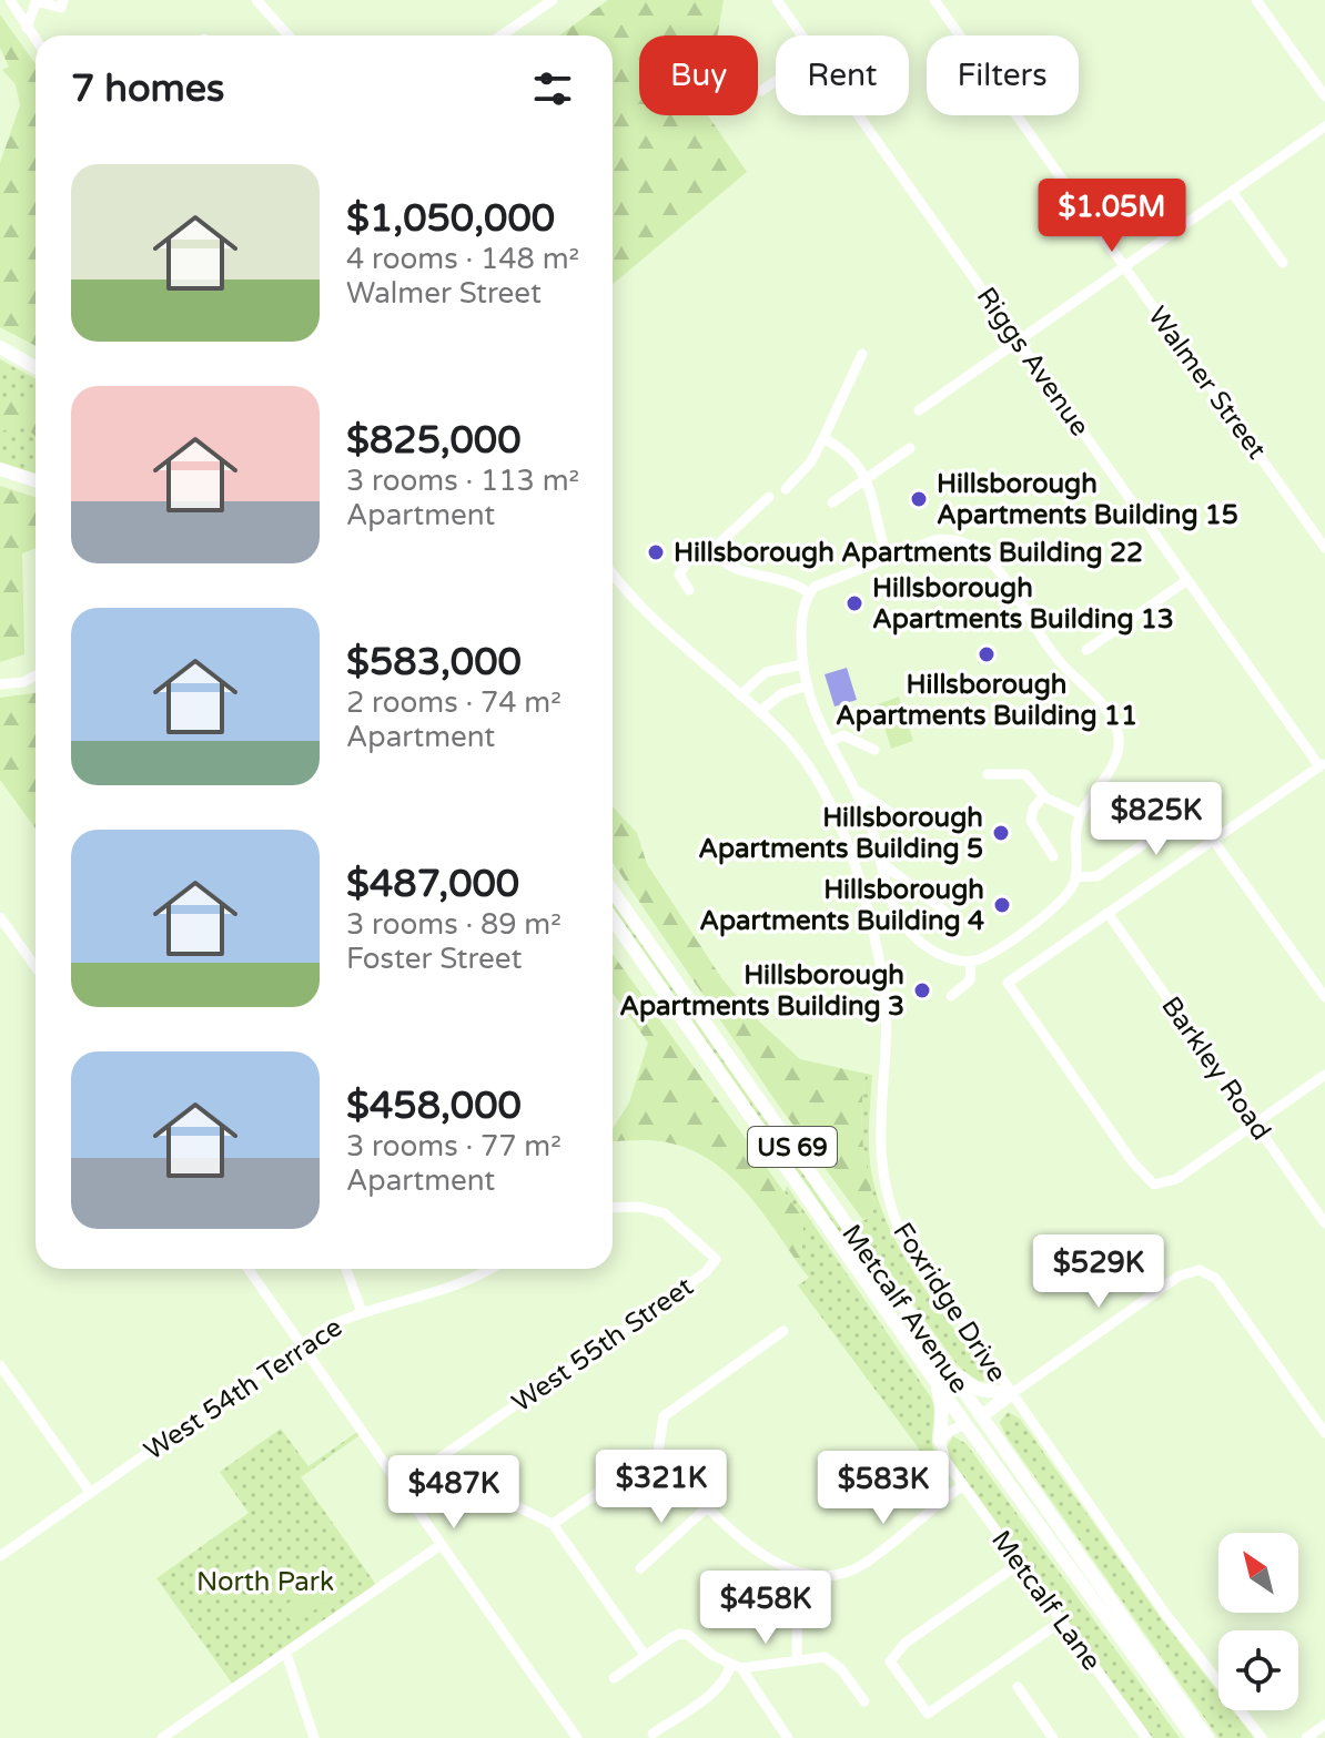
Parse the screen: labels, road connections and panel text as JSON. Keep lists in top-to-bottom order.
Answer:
{
  "streets": {
    "highway": ["US 69", "Metcalf Avenue"],
    "street": [
      "Riggs Avenue",
      "Walmer Street",
      "Barkley Road",
      "Foxridge Drive",
      "West 55th Street",
      "West 54th Terrace",
      "Metcalf Lane"
    ]
  },
  "parks": ["North Park"],
  "places": [
    "Hillsborough Apartments Building 15",
    "Hillsborough Apartments Building 22",
    "Hillsborough Apartments Building 13",
    "Hillsborough Apartments Building 11",
    "Hillsborough Apartments Building 5",
    "Hillsborough Apartments Building 4",
    "Hillsborough Apartments Building 3"
  ],
  "north": "top left",
  "page": {
    "chip": ["Buy", "Rent", "Filters"],
    "heading": "7 homes",
    "list": [
      {
        "name": "$1,050,000",
        "note": "4 rooms · 148 m² · Walmer Street"
      },
      {
        "name": "$825,000",
        "note": "3 rooms · 113 m² · Apartment"
      },
      {
        "name": "$583,000",
        "note": "2 rooms · 74 m² · Apartment"
      },
      {
        "name": "$487,000",
        "note": "3 rooms · 89 m² · Foster Street"
      },
      {
        "name": "$458,000",
        "note": "3 rooms · 77 m² · Apartment"
      }
    ],
    "price": [
      "$1.05M",
      "$825K",
      "$529K",
      "$321K",
      "$583K",
      "$487K",
      "$458K"
    ]
  }
}
